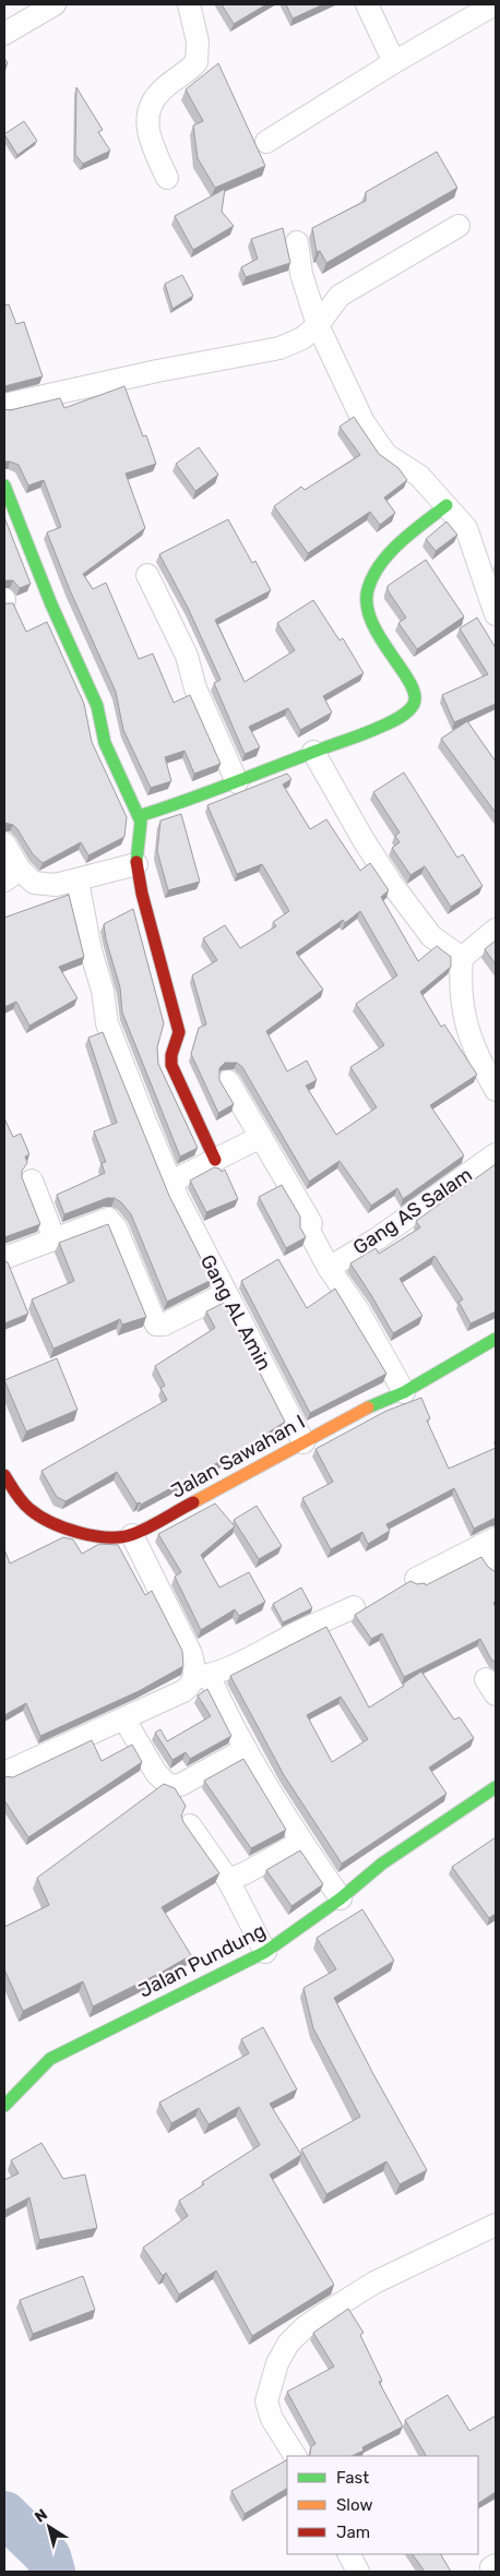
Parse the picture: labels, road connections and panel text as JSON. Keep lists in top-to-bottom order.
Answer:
{
  "streets": {
    "street": [
      "Gang AS Salam",
      "Gang AL Amin",
      "Jalan Sawahan I",
      "Jalan Pundung"
    ]
  },
  "crossings": [
    ["Gang AL Amin", "Jalan Sawahan I"]
  ],
  "legend": ["Fast", "Slow", "Jam"],
  "north": "top left"
}
